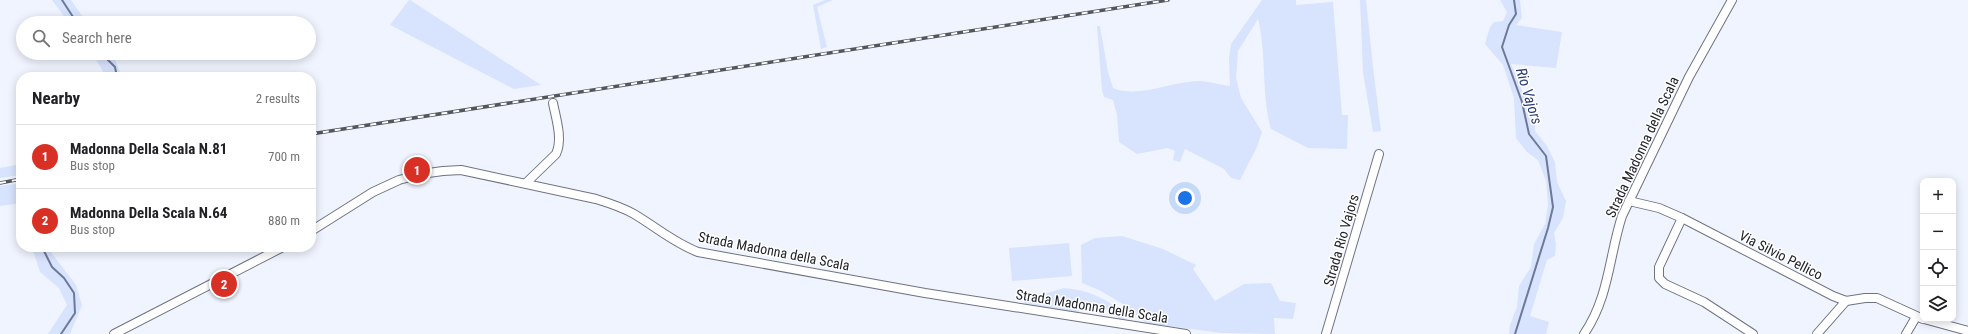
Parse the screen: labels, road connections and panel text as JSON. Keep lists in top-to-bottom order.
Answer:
{
  "streets": {
    "street": ["Strada Madonna della Scala", "Strada Rio Vajors", "Via Silvio Pellico"]
  },
  "crossings": [
    ["Strada Madonna della Scala", "Via Silvio Pellico"]
  ],
  "water": ["Rio Vajors"],
  "page": {
    "search": "Search here",
    "heading": ["Nearby", "2 results"],
    "list": [
      {
        "mark": "1",
        "name": "Madonna Della Scala N.81",
        "note": "Bus stop",
        "value": "700 m"
      },
      {
        "mark": "2",
        "name": "Madonna Della Scala N.64",
        "note": "Bus stop",
        "value": "880 m"
      }
    ],
    "pins": ["1", "2"],
    "map_buttons": ["+", "−"]
  }
}
